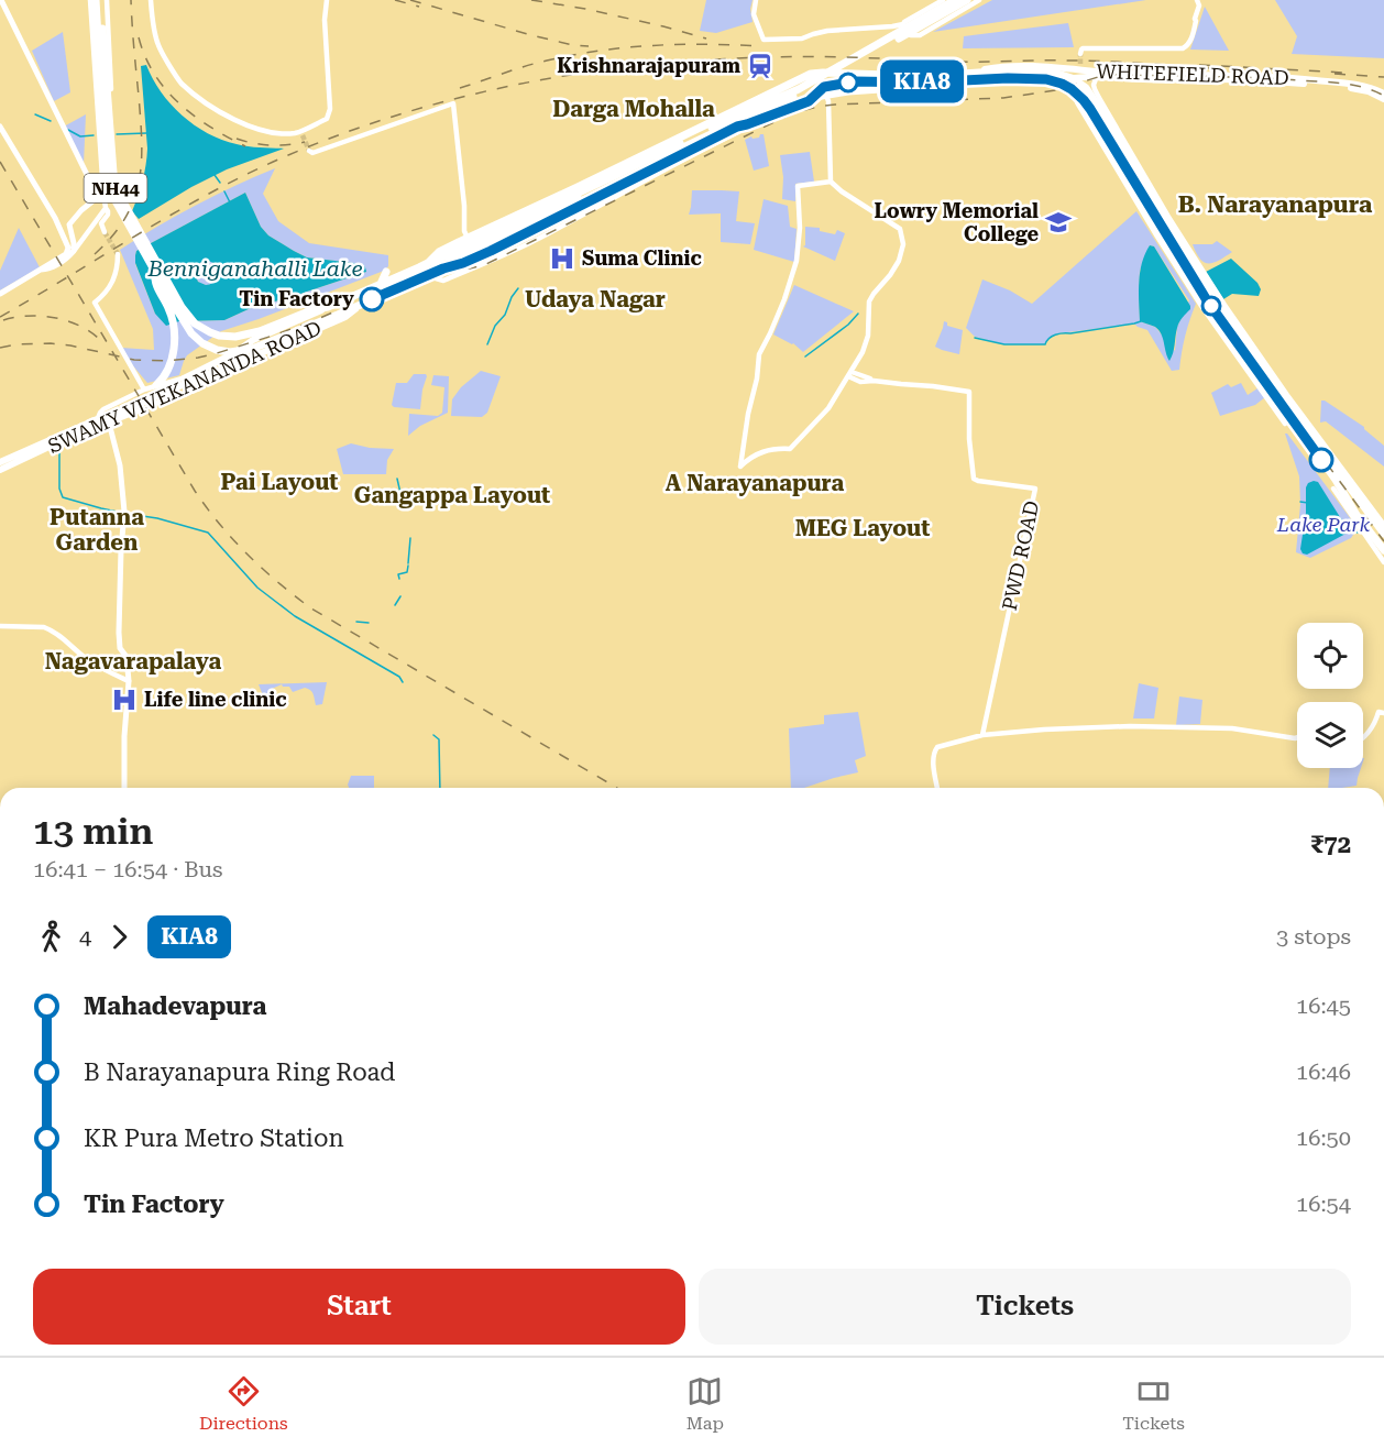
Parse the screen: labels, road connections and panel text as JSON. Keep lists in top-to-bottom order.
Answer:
{
  "streets": {
    "highway": ["NH44"],
    "main road": ["WHITEFIELD ROAD", "SWAMY VIVEKANANDA ROAD"],
    "street": ["PWD ROAD"]
  },
  "crossings": [
    ["NH44", "SWAMY VIVEKANANDA ROAD"]
  ],
  "districts": [
    "Darga Mohalla",
    "B. Narayanapura",
    "Udaya Nagar",
    "Pai Layout",
    "A Narayanapura",
    "Gangappa Layout",
    "Putanna Garden",
    "MEG Layout",
    "Nagavarapalaya"
  ],
  "water": ["Benniganahalli Lake"],
  "parks": ["Lake Park"],
  "places": {
    "station": ["Krishnarajapuram"],
    "school or university": ["Lowry Memorial College"],
    "hospital": ["Suma Clinic", "Life line clinic"],
    "other": ["Tin Factory"]
  },
  "lines": ["bus line KIA8"],
  "page": {
    "on_map": "KIA8",
    "heading": ["13 min", "16:41 – 16:54 · Bus", "₹72"],
    "legs": ["4", "KIA8", "3 stops"],
    "list": [
      {
        "name": "Mahadevapura",
        "value": "16:45"
      },
      {
        "name": "B Narayanapura Ring Road",
        "value": "16:46"
      },
      {
        "name": "KR Pura Metro Station",
        "value": "16:50"
      },
      {
        "name": "Tin Factory",
        "value": "16:54"
      }
    ],
    "buttons": ["Start", "Tickets"],
    "tabs": ["Directions", "Map", "Tickets"]
  }
}
